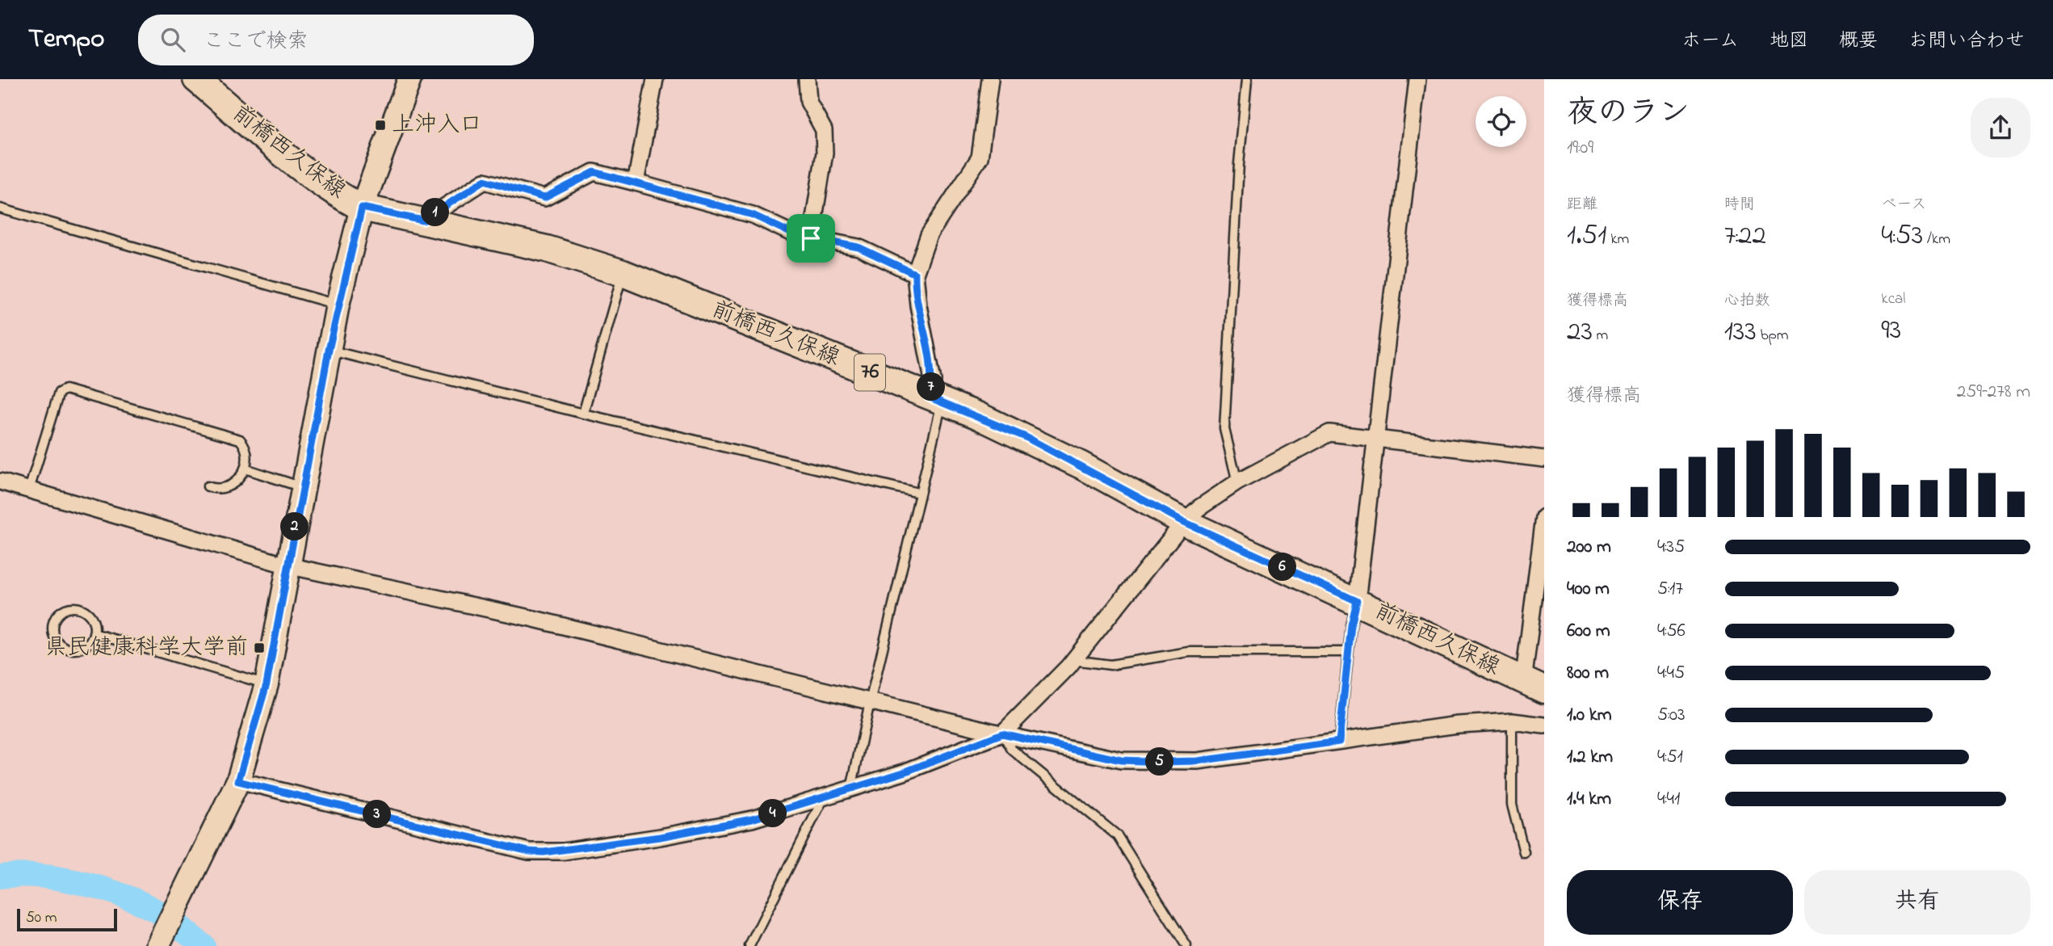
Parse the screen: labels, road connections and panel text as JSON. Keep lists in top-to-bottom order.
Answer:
{
  "streets": {
    "main road": ["前橋西久保線", "76"]
  },
  "places": {
    "transit": ["上沖入口", "県民健康科学大学前"]
  },
  "scale_bar": "50 m",
  "page": {
    "header": "Tempo",
    "search": "ここで検索",
    "nav": [
      "ホーム",
      "地図",
      "概要",
      "お問い合わせ"
    ],
    "heading": ["夜のラン", "19:09"],
    "stats": [
      ["距離", "1.51 km"],
      ["時間", "7:22"],
      ["ペース", "4:53 /km"],
      ["獲得標高", "23 m"],
      ["心拍数", "133 bpm"],
      ["kcal", "93"]
    ],
    "pins": [
      "1",
      "7",
      "2",
      "6",
      "5",
      "4",
      "3"
    ],
    "chart": ["獲得標高", "259–278 m"],
    "list": [
      {
        "name": "200 m",
        "note": "4:35"
      },
      {
        "name": "400 m",
        "note": "5:17"
      },
      {
        "name": "600 m",
        "note": "4:56"
      },
      {
        "name": "800 m",
        "note": "4:45"
      },
      {
        "name": "1.0 km",
        "note": "5:03"
      },
      {
        "name": "1.2 km",
        "note": "4:51"
      },
      {
        "name": "1.4 km",
        "note": "4:41"
      }
    ],
    "buttons": ["保存", "共有"],
    "scale": "50 m"
  }
}
